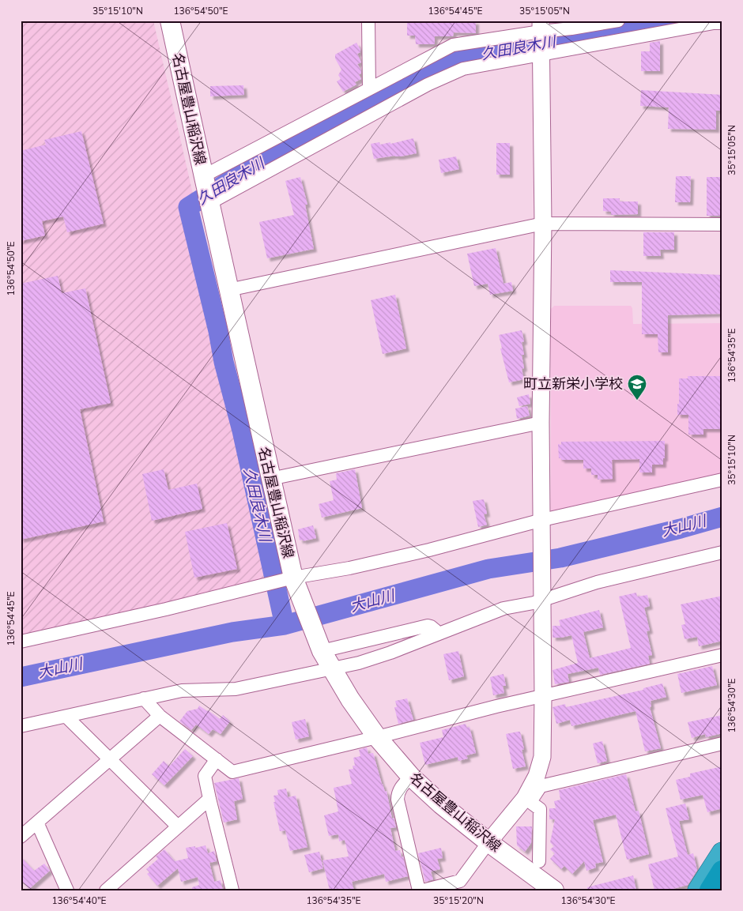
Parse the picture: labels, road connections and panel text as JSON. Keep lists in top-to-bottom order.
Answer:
{
  "streets": {
    "main road": ["名古屋豊山稲沢線"]
  },
  "water": ["久田良木川", "大山川"],
  "places": {
    "school or university": ["町立新栄小学校"]
  },
  "coordinates": [
    "35°15'10\"N",
    "136°54'50\"E",
    "136°54'45\"E",
    "35°15'05\"N",
    "136°54'35\"E",
    "136°54'30\"E",
    "136°54'40\"E",
    "35°15'20\"N"
  ]
}
